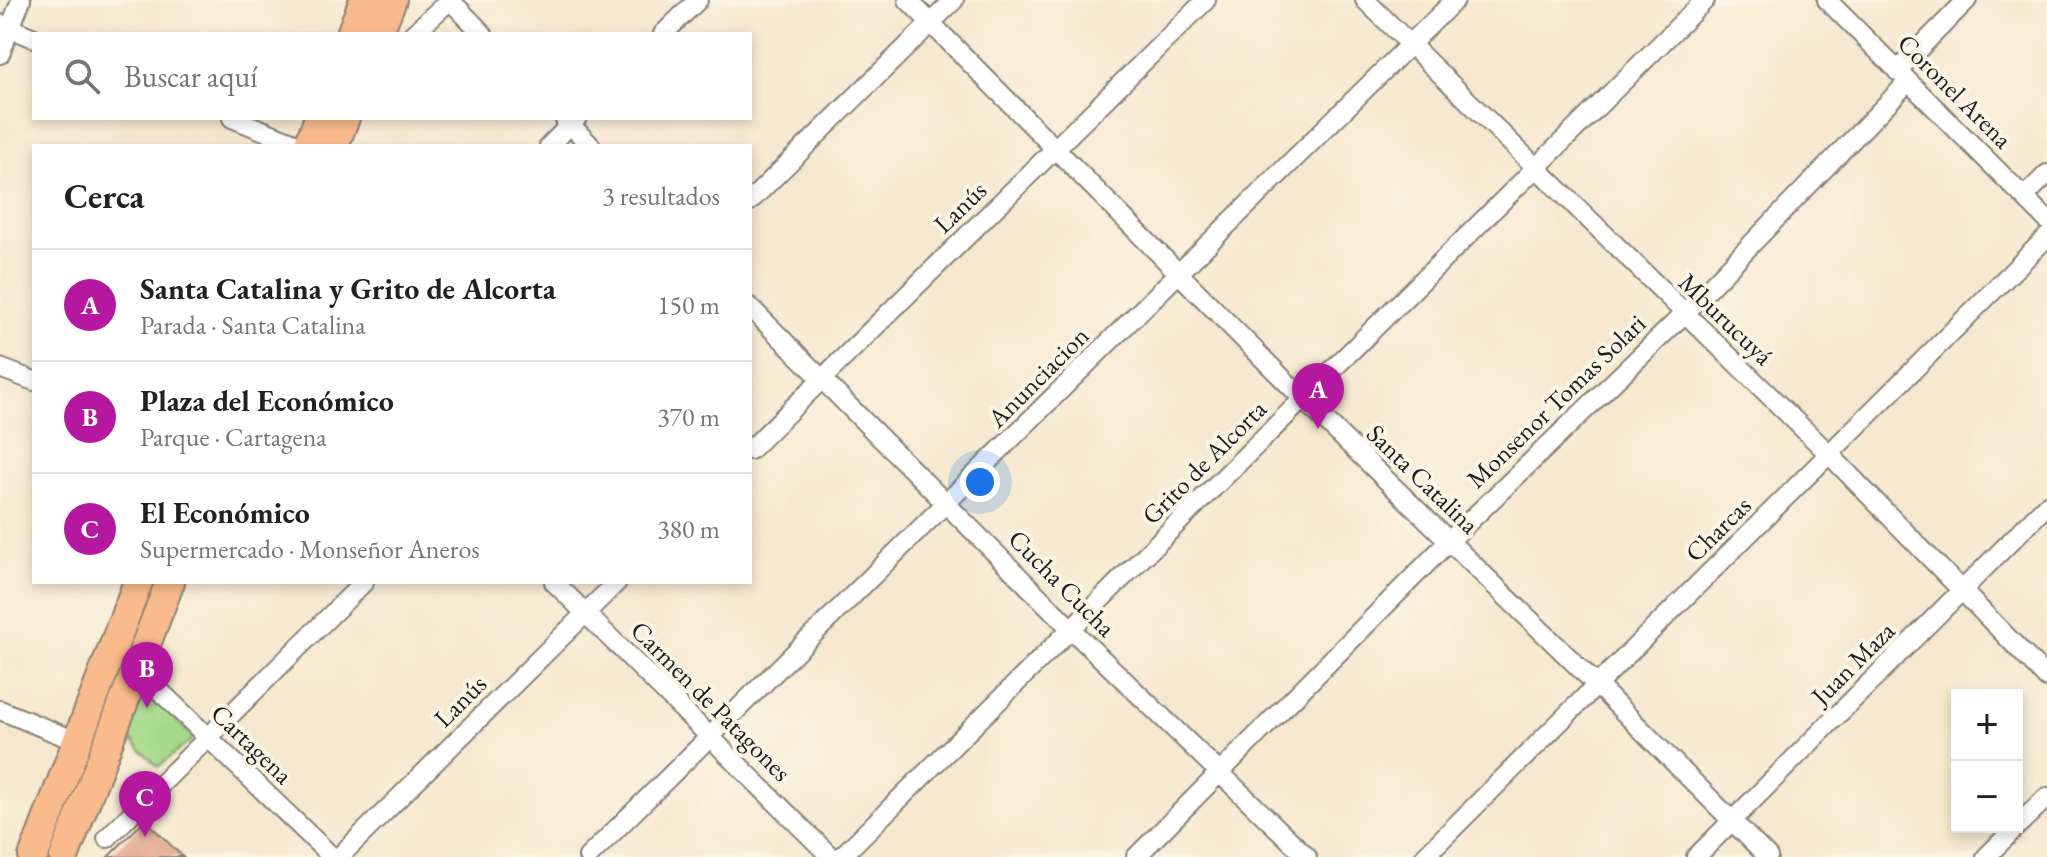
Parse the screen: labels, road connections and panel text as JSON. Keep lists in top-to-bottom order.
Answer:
{
  "streets": {
    "street": [
      "Coronel Arena",
      "Lanús",
      "Mburucuyá",
      "Anunciacion",
      "Monsenor Tomas Solari",
      "Grito de Alcorta",
      "Santa Catalina",
      "Charcas",
      "Cucha Cucha",
      "Juan Maza",
      "Carmen de Patagones",
      "Cartagena"
    ]
  },
  "crossings": [
    ["Coronel Arena", "Monsenor Tomas Solari"],
    ["Lanús", "Santa Catalina"],
    ["Lanús", "Cucha Cucha"],
    ["Lanús", "Carmen de Patagones"],
    ["Mburucuyá", "Anunciacion"],
    ["Mburucuyá", "Monsenor Tomas Solari"],
    ["Mburucuyá", "Grito de Alcorta"],
    ["Mburucuyá", "Charcas"],
    ["Mburucuyá", "Juan Maza"],
    ["Anunciacion", "Santa Catalina"],
    ["Anunciacion", "Cucha Cucha"],
    ["Anunciacion", "Carmen de Patagones"],
    ["Monsenor Tomas Solari", "Santa Catalina"],
    ["Monsenor Tomas Solari", "Cucha Cucha"],
    ["Grito de Alcorta", "Santa Catalina"],
    ["Grito de Alcorta", "Cucha Cucha"],
    ["Santa Catalina", "Charcas"],
    ["Santa Catalina", "Juan Maza"]
  ],
  "page": {
    "search": "Buscar aquí",
    "heading": ["Cerca", "3 resultados"],
    "list": [
      {
        "mark": "A",
        "name": "Santa Catalina y Grito de Alcorta",
        "note": "Parada · Santa Catalina",
        "value": "150 m"
      },
      {
        "mark": "B",
        "name": "Plaza del Económico",
        "note": "Parque · Cartagena",
        "value": "370 m"
      },
      {
        "mark": "C",
        "name": "El Económico",
        "note": "Supermercado · Monseñor Aneros",
        "value": "380 m"
      }
    ],
    "pins": ["A", "B", "C"],
    "map_buttons": ["+", "−"]
  }
}
